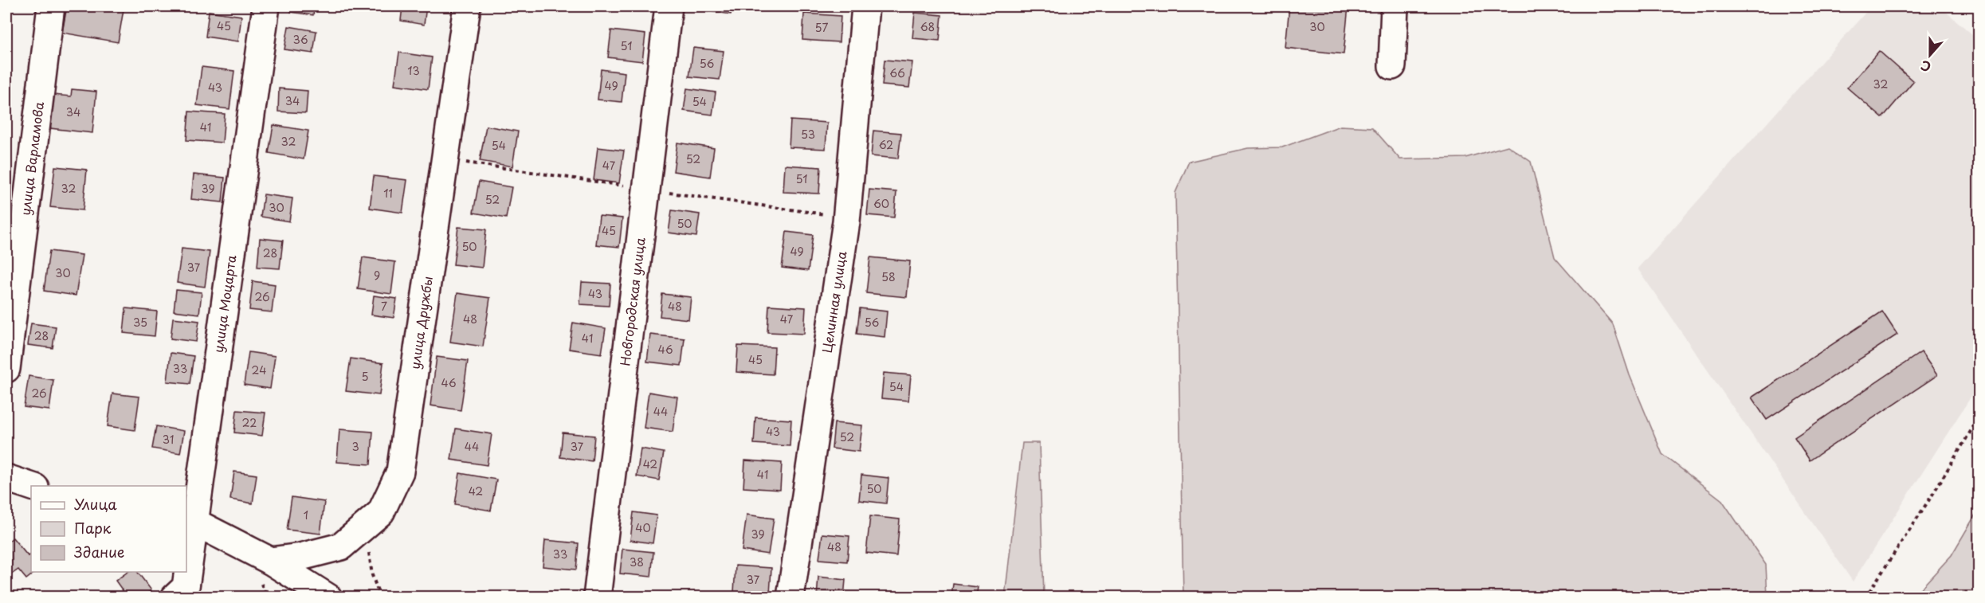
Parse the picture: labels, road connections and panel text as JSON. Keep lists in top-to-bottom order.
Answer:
{
  "streets": {
    "street": [
      "улица Варламова",
      "Новгородская улица",
      "Целинная улица",
      "улица Моцарта",
      "улица Дружбы"
    ]
  },
  "house_numbers": [
    "45",
    "68",
    "30",
    "57",
    "36",
    "51",
    "56",
    "13",
    "66",
    "32",
    "49",
    "43",
    "34",
    "54",
    "34",
    "41",
    "53",
    "32",
    "62",
    "54",
    "52",
    "47",
    "51",
    "32",
    "39",
    "11",
    "52",
    "60",
    "30",
    "50",
    "45",
    "50",
    "49",
    "28",
    "37",
    "30",
    "9",
    "58",
    "43",
    "26",
    "7",
    "48",
    "48",
    "47",
    "35",
    "56",
    "28",
    "41",
    "46",
    "45",
    "33",
    "24",
    "5",
    "46",
    "54",
    "26",
    "44",
    "22",
    "43",
    "52",
    "31",
    "3",
    "44",
    "37",
    "42",
    "41",
    "50",
    "42",
    "1",
    "40",
    "39",
    "48",
    "33",
    "38",
    "37"
  ],
  "legend": ["Улица", "Парк", "Здание"],
  "north": "bottom"
}
